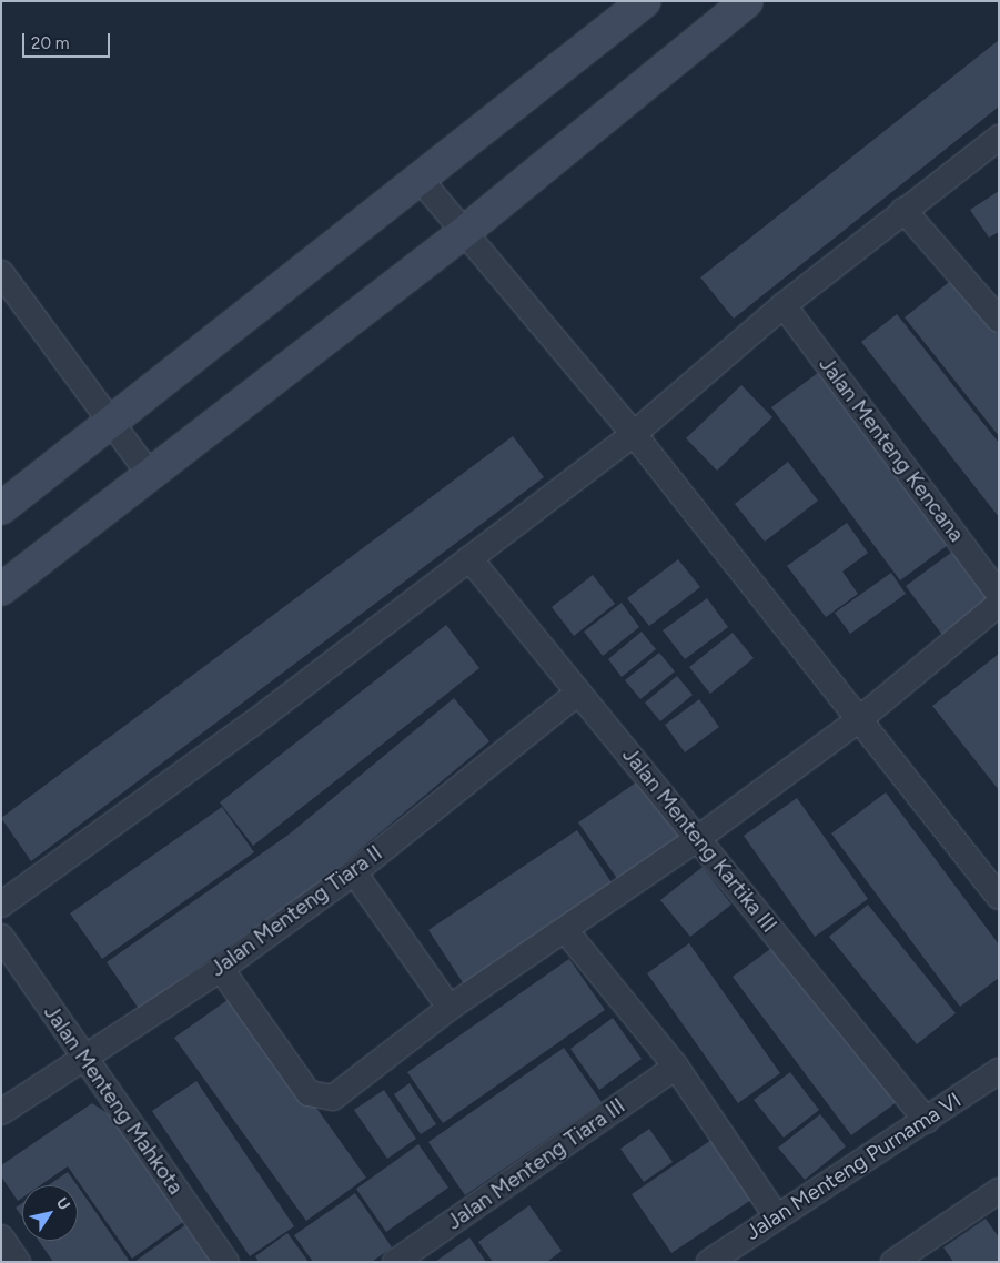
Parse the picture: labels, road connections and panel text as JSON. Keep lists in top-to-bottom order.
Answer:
{
  "streets": {
    "street": [
      "Jalan Menteng Kencana",
      "Jalan Menteng Kartika III",
      "Jalan Menteng Tiara II",
      "Jalan Menteng Mahkota",
      "Jalan Menteng Tiara III",
      "Jalan Menteng Purnama VI"
    ]
  },
  "crossings": [
    ["Jalan Menteng Kartika III", "Jalan Menteng Tiara II"],
    ["Jalan Menteng Kartika III", "Jalan Menteng Purnama VI"],
    ["Jalan Menteng Tiara II", "Jalan Menteng Mahkota"]
  ],
  "scale_bar": "20 m",
  "north": "top right"
}
